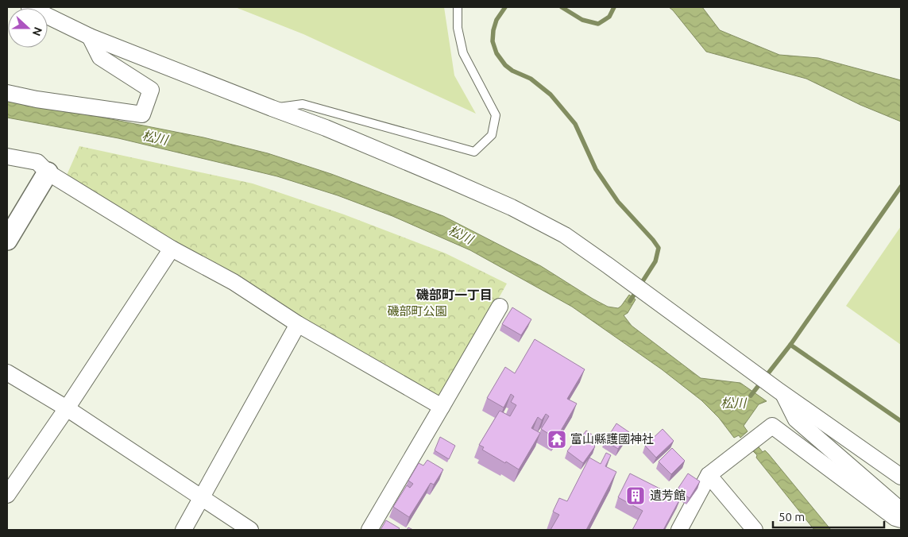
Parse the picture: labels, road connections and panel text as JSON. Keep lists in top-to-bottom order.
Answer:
{
  "districts": ["磯部町一丁目"],
  "water": ["松川"],
  "parks": ["磯部町公園"],
  "places": {
    "temple": ["富山縣護國神社"],
    "building": ["遺芳館"]
  },
  "scale_bar": "50 m",
  "north": "right"
}
